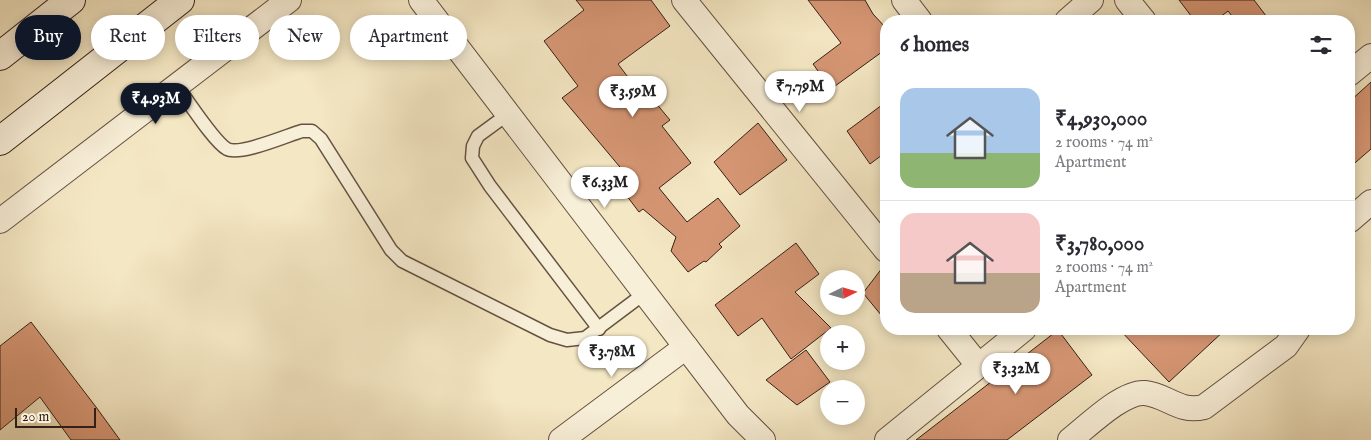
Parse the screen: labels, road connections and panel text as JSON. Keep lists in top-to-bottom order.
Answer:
{
  "scale_bar": "20 m",
  "north": "right",
  "page": {
    "chip": [
      "Buy",
      "Rent",
      "Filters",
      "New",
      "Apartment"
    ],
    "heading": "6 homes",
    "price": [
      "₹7.79M",
      "₹3.59M",
      "₹4.93M",
      "₹6.33M",
      "₹3.78M",
      "₹3.32M"
    ],
    "list": [
      {
        "name": "₹4,930,000",
        "note": "2 rooms · 74 m² · Apartment"
      },
      {
        "name": "₹3,780,000",
        "note": "2 rooms · 74 m² · Apartment"
      }
    ],
    "map_buttons": ["+", "−"],
    "scale": "20 m"
  }
}
